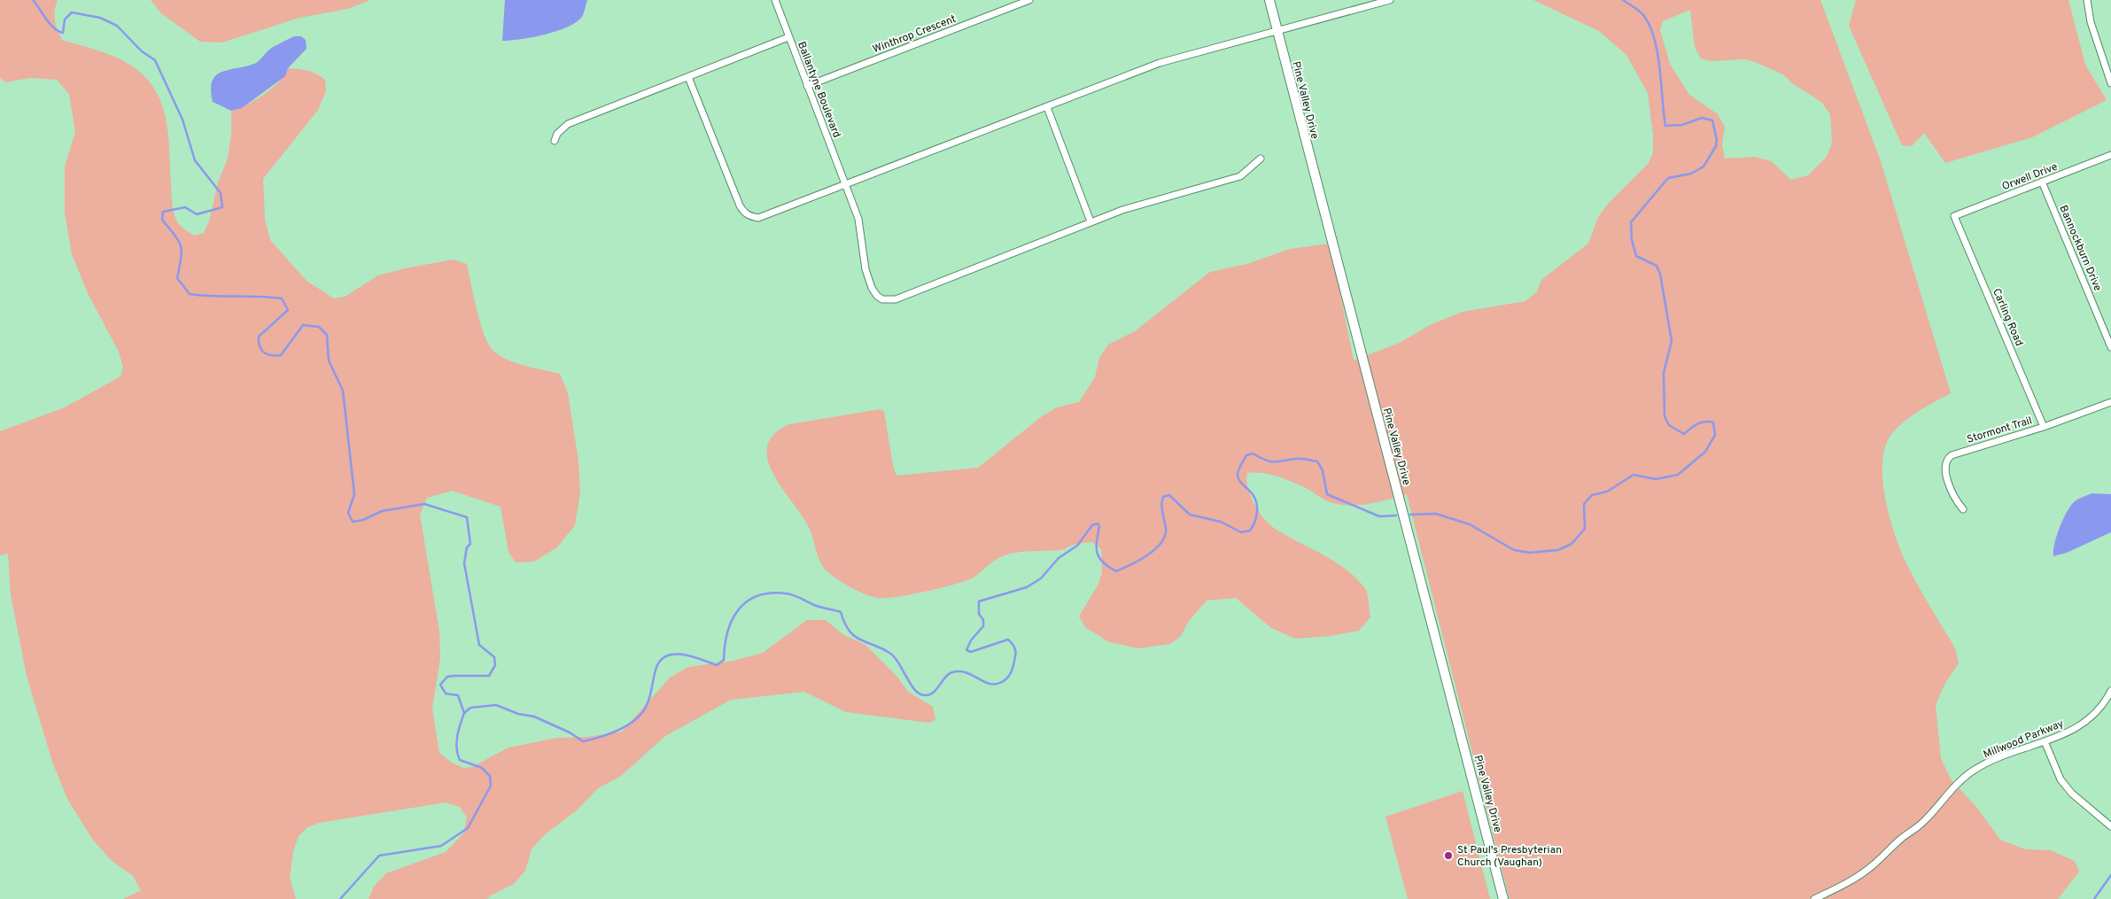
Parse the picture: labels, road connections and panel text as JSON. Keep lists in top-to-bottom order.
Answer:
{
  "streets": {
    "street": [
      "Winthrop Crescent",
      "Ballantyne Boulevard",
      "Pine Valley Drive",
      "Orwell Drive",
      "Bannockburn Drive",
      "Carling Road",
      "Stormont Trail",
      "Millwood Parkway"
    ]
  },
  "crossings": [
    ["Winthrop Crescent", "Ballantyne Boulevard"],
    ["Orwell Drive", "Bannockburn Drive"],
    ["Orwell Drive", "Carling Road"],
    ["Carling Road", "Stormont Trail"]
  ],
  "places": ["St Paul's Presbyterian Church (Vaughan)"]
}
